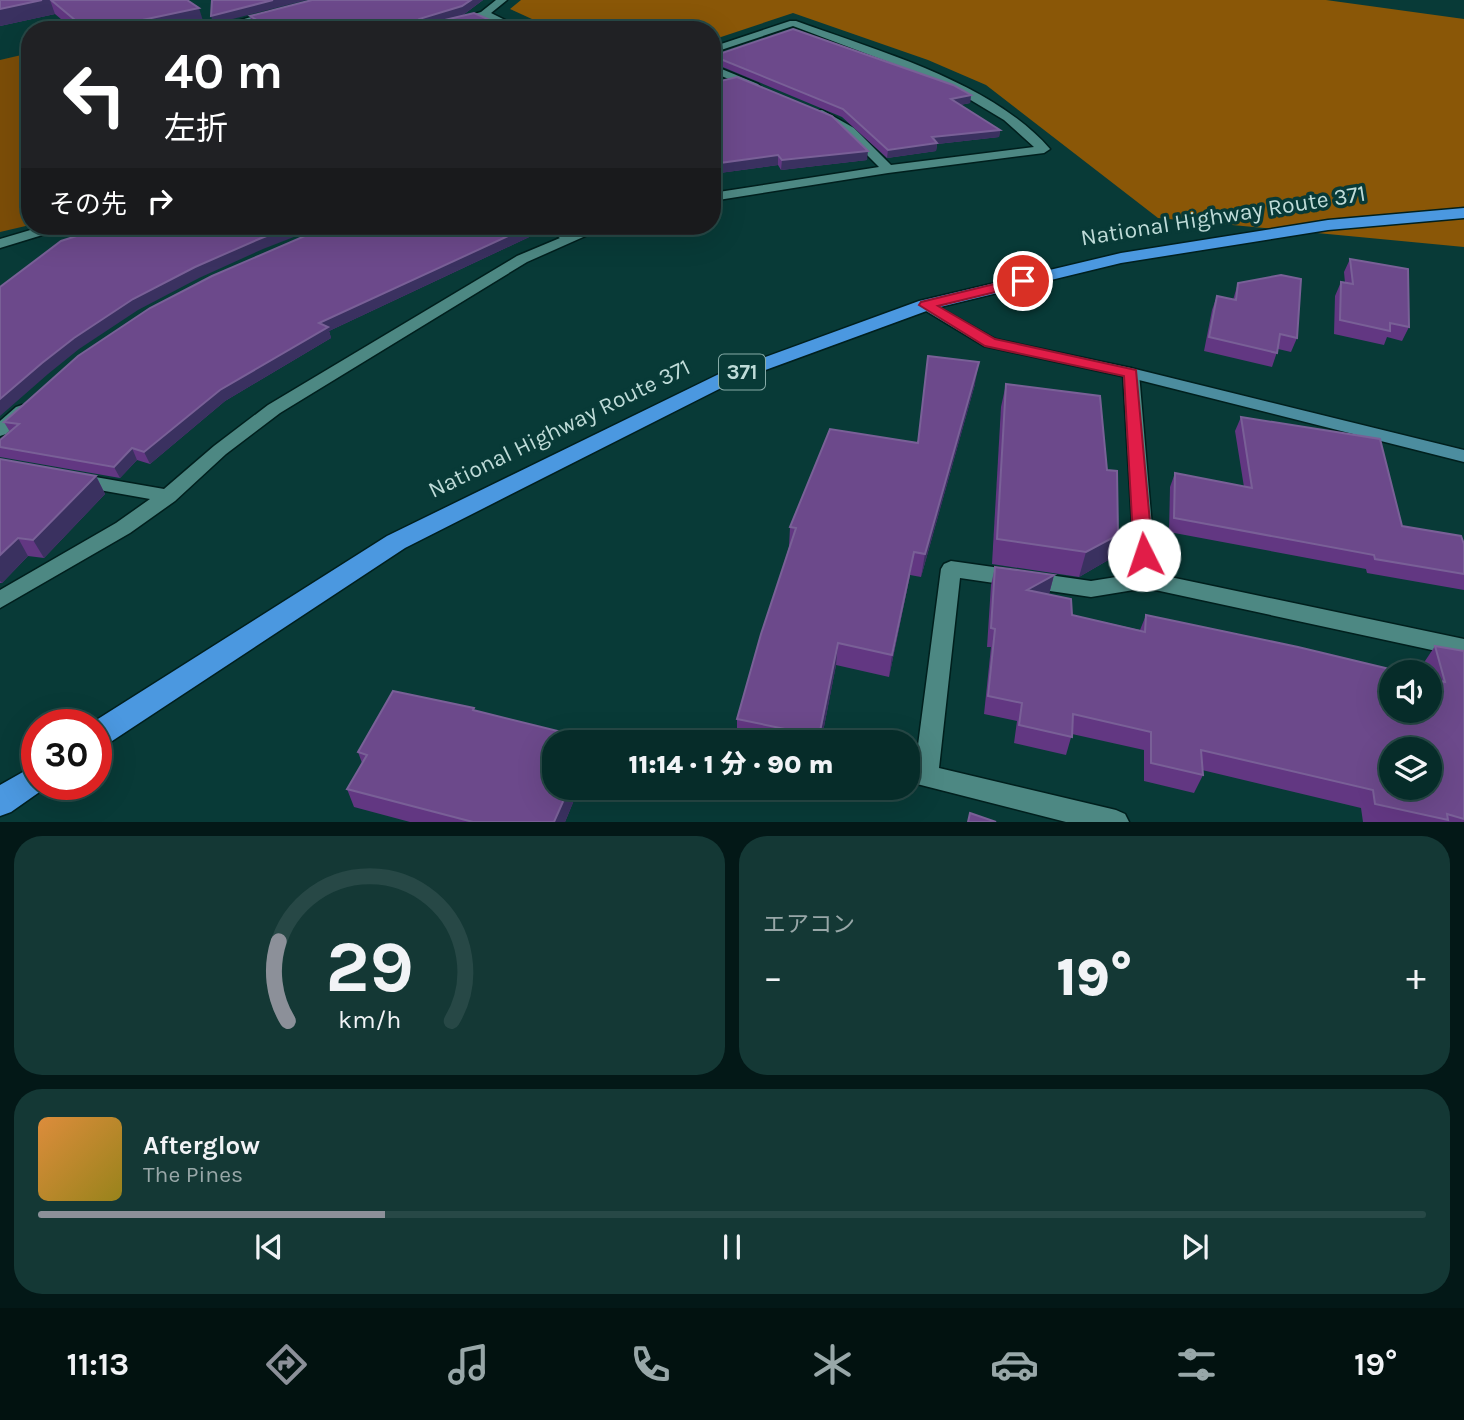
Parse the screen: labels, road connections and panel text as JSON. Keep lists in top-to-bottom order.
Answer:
{
  "streets": {
    "highway": ["National Highway Route 371", "371"]
  },
  "page": {
    "turn": ["40 m", "左折"],
    "then": "その先",
    "limit": "30",
    "trip": "11:14 · 1 分 · 90 m",
    "tile": "エアコン",
    "heat": ["−", "19°", "+"],
    "song": ["Afterglow", "The Pines"],
    "tabs": ["11:13", "19°"],
    "gauge": ["29", "km/h"]
  }
}
